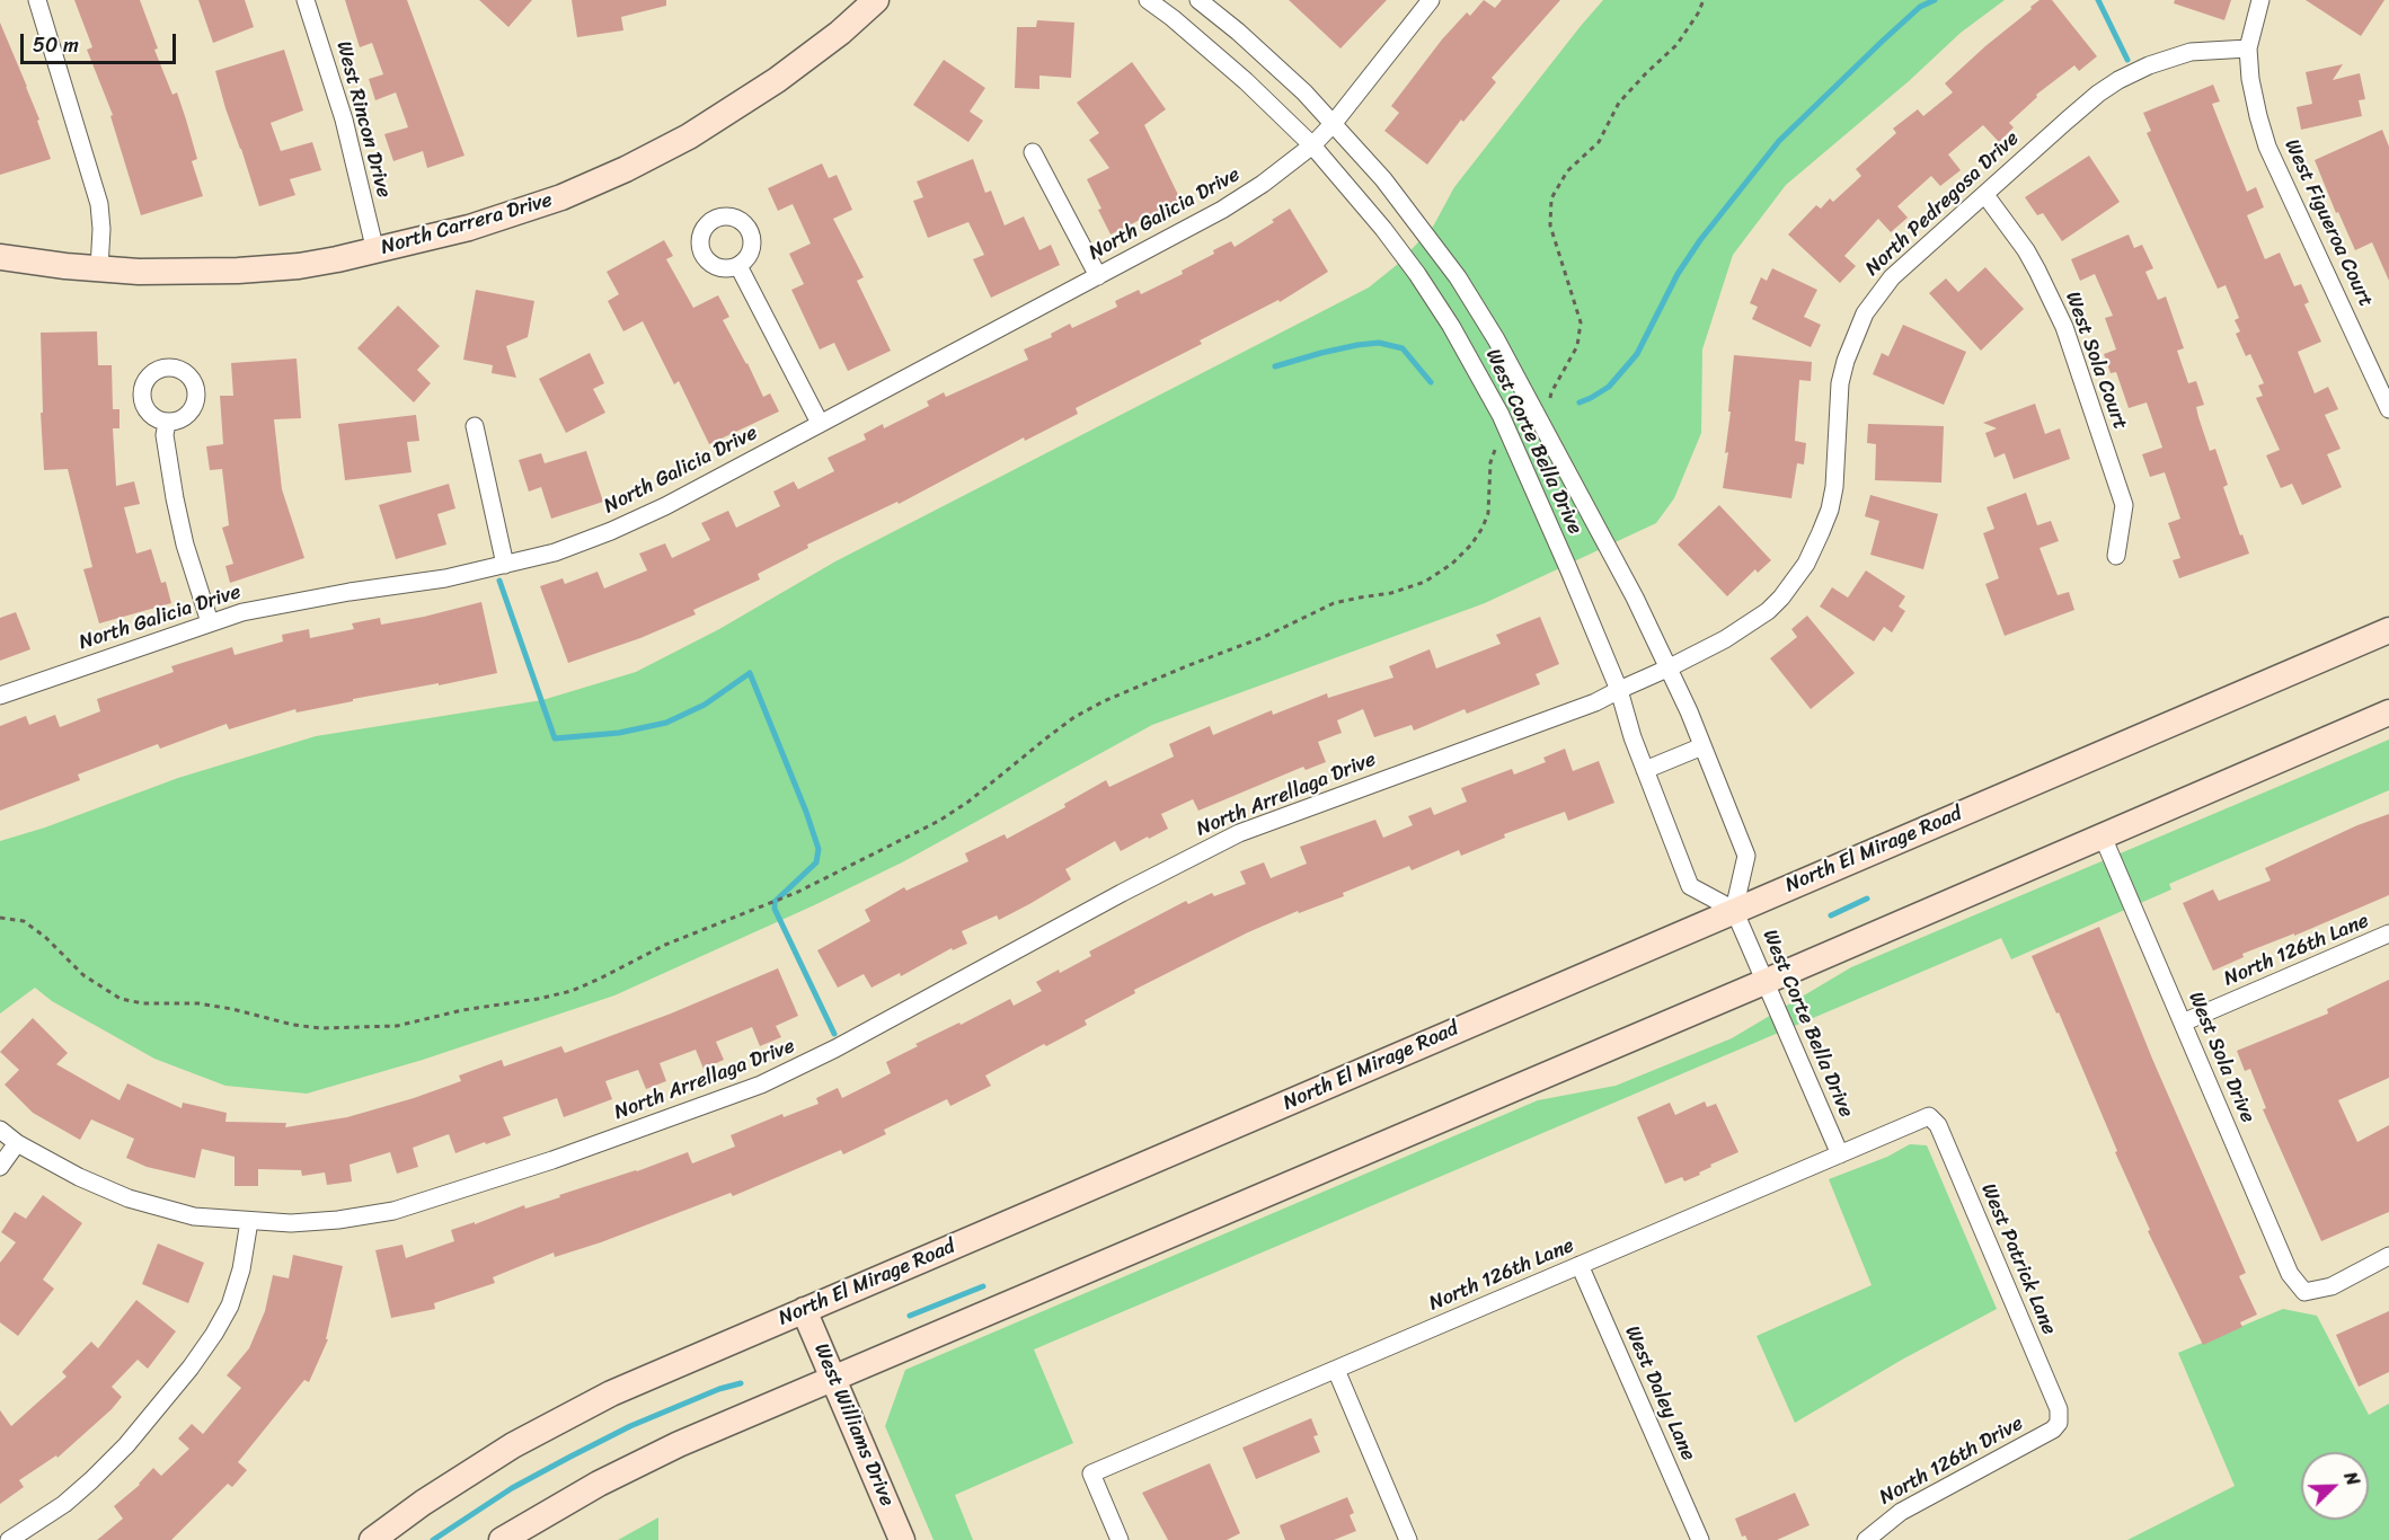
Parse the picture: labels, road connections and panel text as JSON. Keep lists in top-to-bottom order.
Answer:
{
  "streets": {
    "main road": ["North Carrera Drive", "North El Mirage Road", "West Williams Drive"],
    "street": [
      "West Rincon Drive",
      "North Pedregosa Drive",
      "North Galicia Drive",
      "West Figueroa Court",
      "West Sola Court",
      "West Corte Bella Drive",
      "North Arrellaga Drive",
      "North 126th Lane",
      "West Sola Drive",
      "West Patrick Lane",
      "West Daley Lane",
      "North 126th Drive"
    ]
  },
  "crossings": [
    ["West Rincon Drive", "North Carrera Drive"],
    ["North Pedregosa Drive", "West Figueroa Court"],
    ["North Pedregosa Drive", "West Sola Court"],
    ["North Pedregosa Drive", "West Corte Bella Drive"],
    ["North Pedregosa Drive", "North Arrellaga Drive"],
    ["North Galicia Drive", "West Corte Bella Drive"],
    ["West Corte Bella Drive", "North Arrellaga Drive"],
    ["West Corte Bella Drive", "North El Mirage Road"],
    ["West Corte Bella Drive", "North 126th Lane"],
    ["North El Mirage Road", "West Williams Drive"],
    ["North 126th Lane", "West Sola Drive"],
    ["North 126th Lane", "West Patrick Lane"],
    ["North 126th Lane", "West Daley Lane"],
    ["West Patrick Lane", "North 126th Drive"]
  ],
  "scale_bar": "50 m",
  "north": "top right"
}
